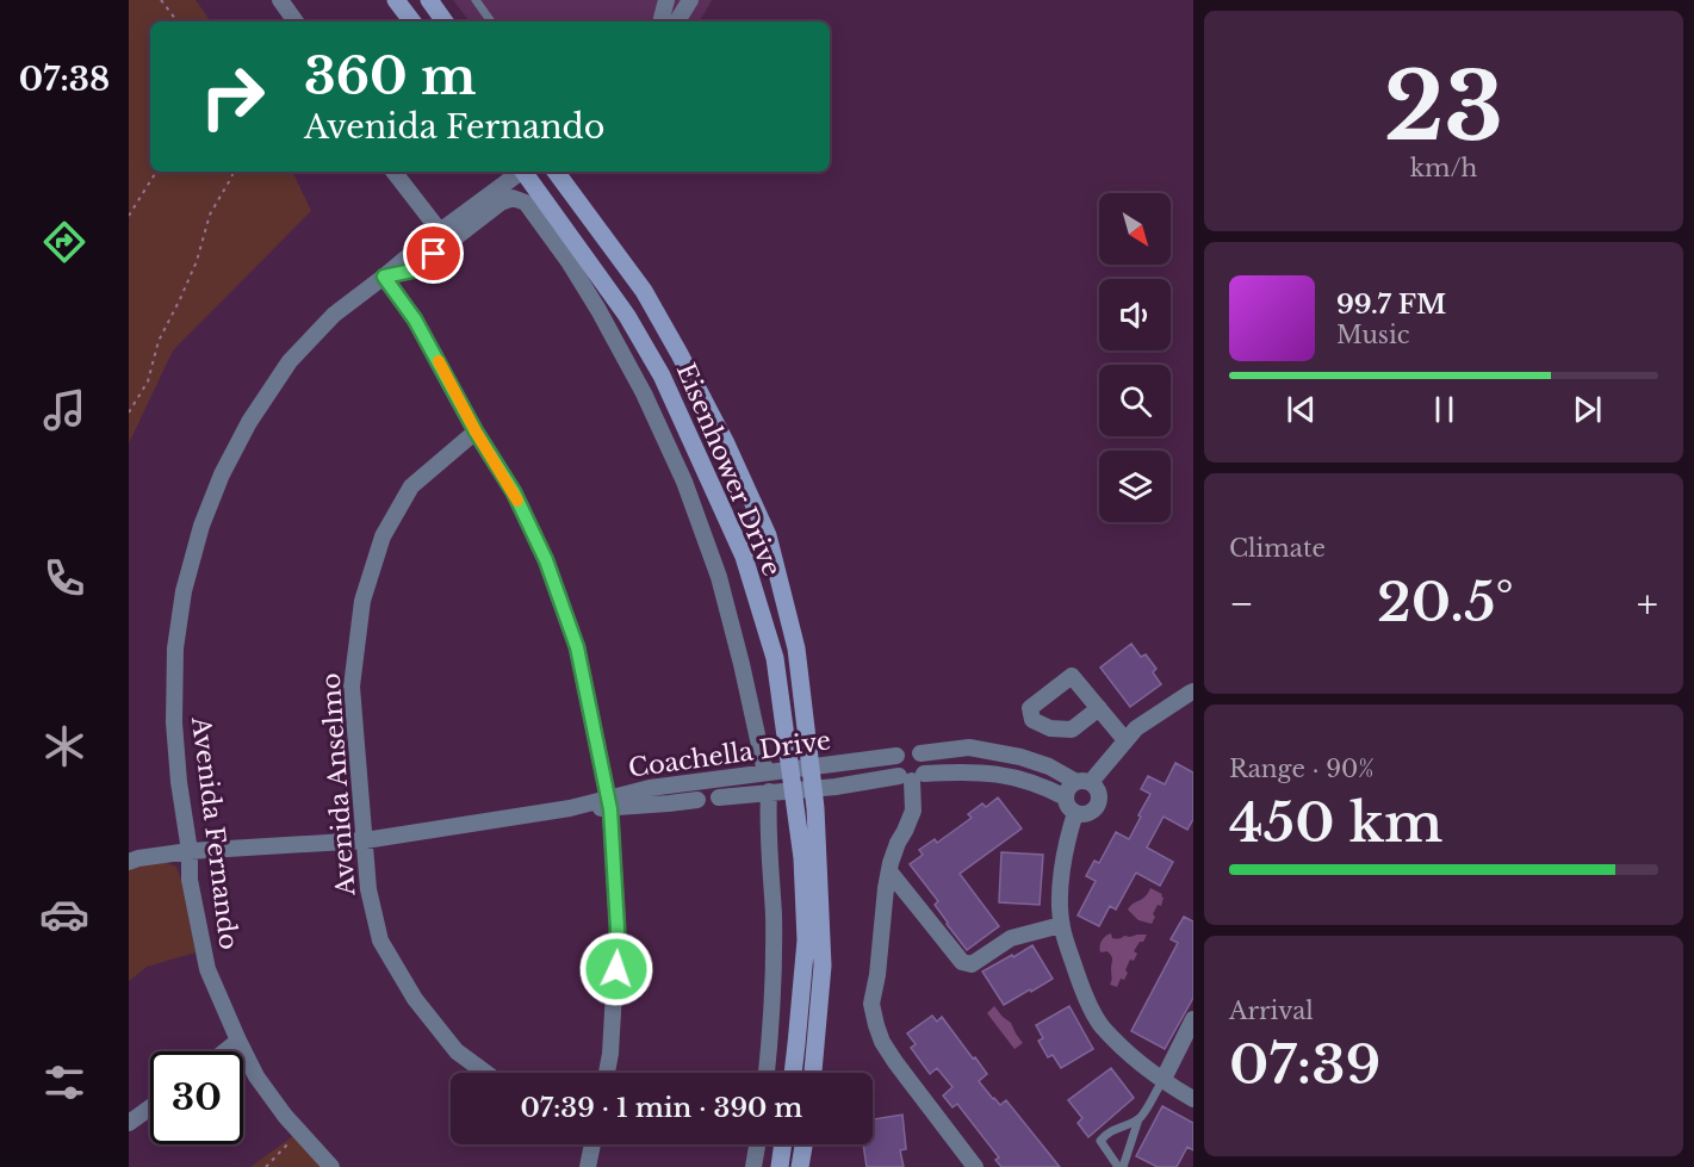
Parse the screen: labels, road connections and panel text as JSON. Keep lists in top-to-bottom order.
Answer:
{
  "streets": {
    "main road": ["Eisenhower Drive"],
    "street": ["Coachella Drive", "Avenida Anselmo", "Avenida Fernando"]
  },
  "crossings": [
    ["Eisenhower Drive", "Coachella Drive"],
    ["Eisenhower Drive", "Avenida Fernando"],
    ["Coachella Drive", "Avenida Anselmo"],
    ["Coachella Drive", "Avenida Fernando"]
  ],
  "north": "bottom right",
  "page": {
    "tabs": "07:38",
    "tile": [
      ["23", "km/h"],
      "Climate",
      ["Range · 90%", "450 km"],
      ["Arrival", "07:39"]
    ],
    "turn": ["360 m", "Avenida Fernando"],
    "song": ["99.7 FM", "Music"],
    "heat": ["−", "20.5°", "+"],
    "limit": "30",
    "trip": "07:39 · 1 min · 390 m"
  }
}
